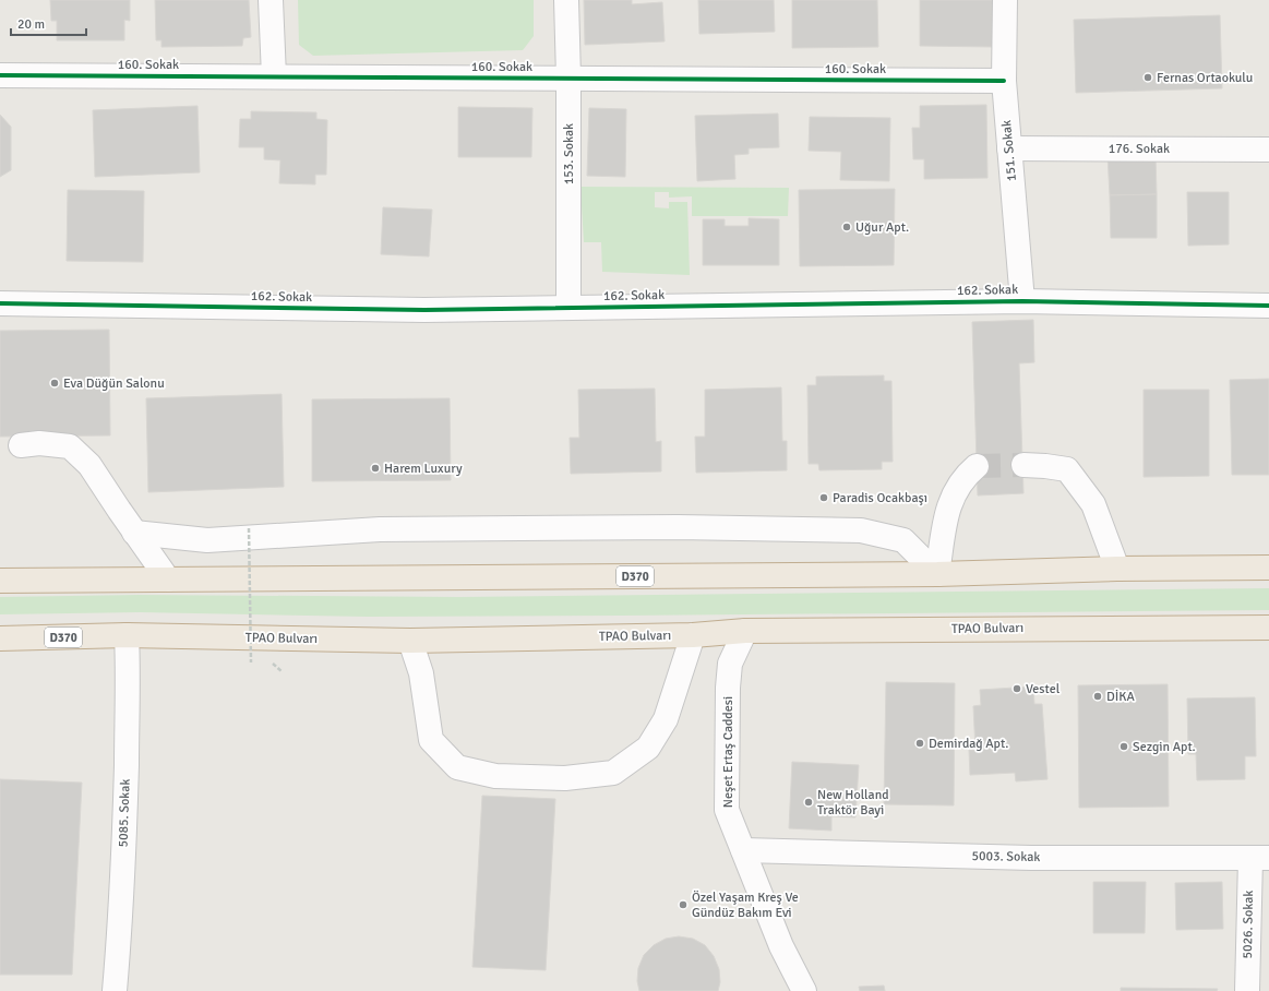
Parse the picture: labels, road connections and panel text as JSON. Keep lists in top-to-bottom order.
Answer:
{
  "streets": {
    "highway": ["D370", "TPAO Bulvarı"],
    "street": [
      "160. Sokak",
      "176. Sokak",
      "151. Sokak",
      "153. Sokak",
      "162. Sokak",
      "Neşet Ertaş Caddesi",
      "5085. Sokak",
      "5003. Sokak",
      "5026. Sokak"
    ]
  },
  "crossings": [
    ["160. Sokak", "151. Sokak"],
    ["160. Sokak", "153. Sokak"],
    ["176. Sokak", "151. Sokak"],
    ["151. Sokak", "162. Sokak"],
    ["153. Sokak", "162. Sokak"],
    ["TPAO Bulvarı", "Neşet Ertaş Caddesi"],
    ["TPAO Bulvarı", "5085. Sokak"],
    ["Neşet Ertaş Caddesi", "5003. Sokak"],
    ["5003. Sokak", "5026. Sokak"]
  ],
  "places": [
    "Fernas Ortaokulu",
    "Uğur Apt.",
    "Eva Düğün Salonu",
    "Harem Luxury",
    "Paradis Ocakbaşı",
    "Vestel",
    "DİKA",
    "Demirdağ Apt.",
    "Sezgin Apt.",
    "New Holland Traktör Bayi",
    "Özel Yaşam Kreş Ve Gündüz Bakım Evi"
  ],
  "scale_bar": "20 m"
}
